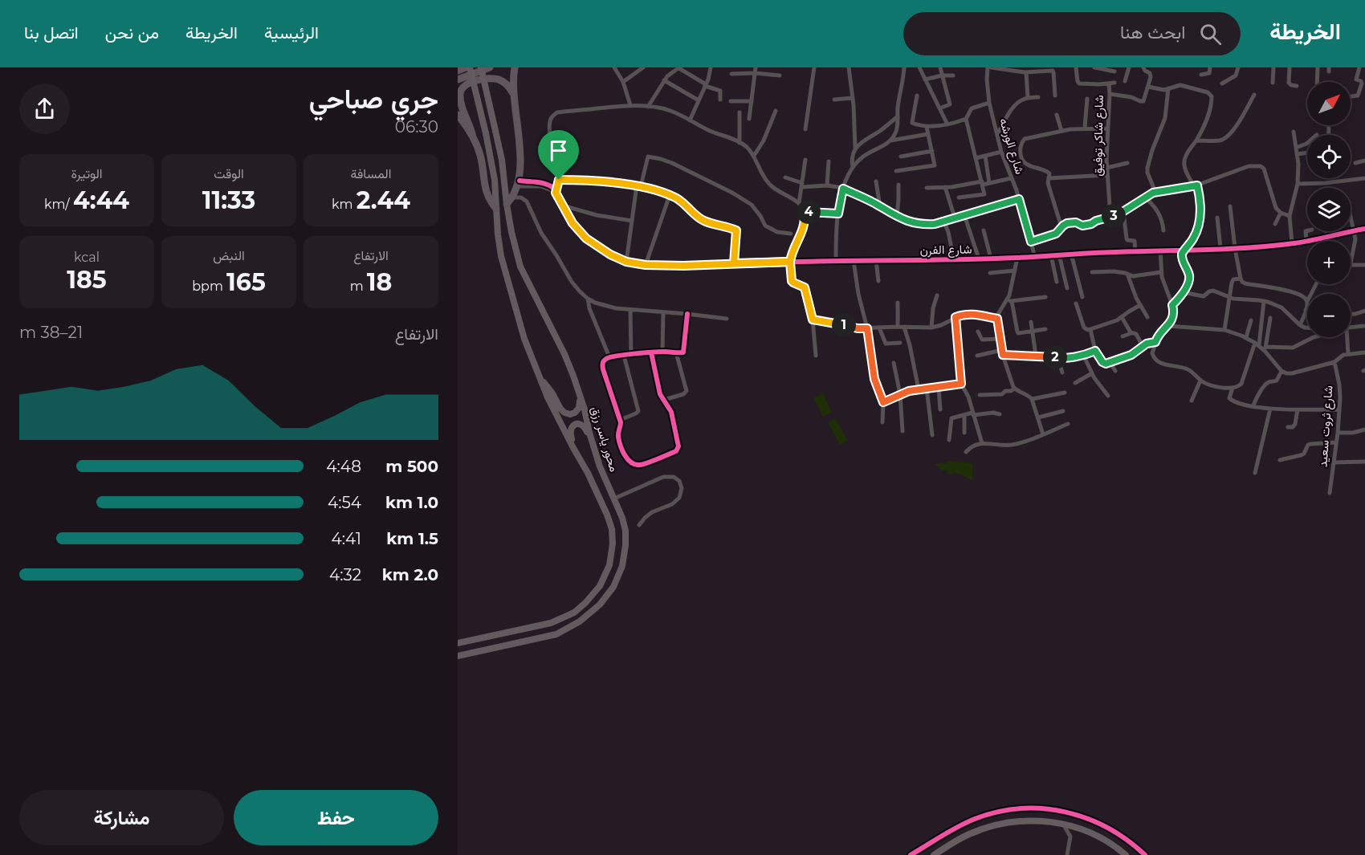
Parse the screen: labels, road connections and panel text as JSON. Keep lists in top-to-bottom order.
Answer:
{
  "streets": {
    "main road": ["محور ياسر رزق"],
    "street": [
      "شارع شاكر توفيق",
      "شارع الورشه",
      "شارع الفرن",
      "شارع ثروت سعيد"
    ]
  },
  "crossings": [
    ["شارع الورشه", "شارع الفرن"]
  ],
  "north": "top right",
  "page": {
    "header": "الخريطة",
    "search": "ابحث هنا",
    "nav": [
      "الرئيسية",
      "الخريطة",
      "من نحن",
      "اتصل بنا"
    ],
    "heading": ["جري صباحي", "06:30"],
    "map_buttons": ["+", "−"],
    "stats": [
      ["المسافة", "2.44 km"],
      ["الوقت", "11:33"],
      ["الوتيرة", "4:44 /km"],
      ["الارتفاع", "18 m"],
      ["النبض", "165 bpm"],
      ["kcal", "185"]
    ],
    "pins": [
      "4",
      "3",
      "1",
      "2"
    ],
    "chart": ["الارتفاع", "21–38 m"],
    "list": [
      {
        "name": "500 m",
        "note": "4:48"
      },
      {
        "name": "1.0 km",
        "note": "4:54"
      },
      {
        "name": "1.5 km",
        "note": "4:41"
      },
      {
        "name": "2.0 km",
        "note": "4:32"
      }
    ],
    "buttons": ["حفظ", "مشاركة"]
  }
}
